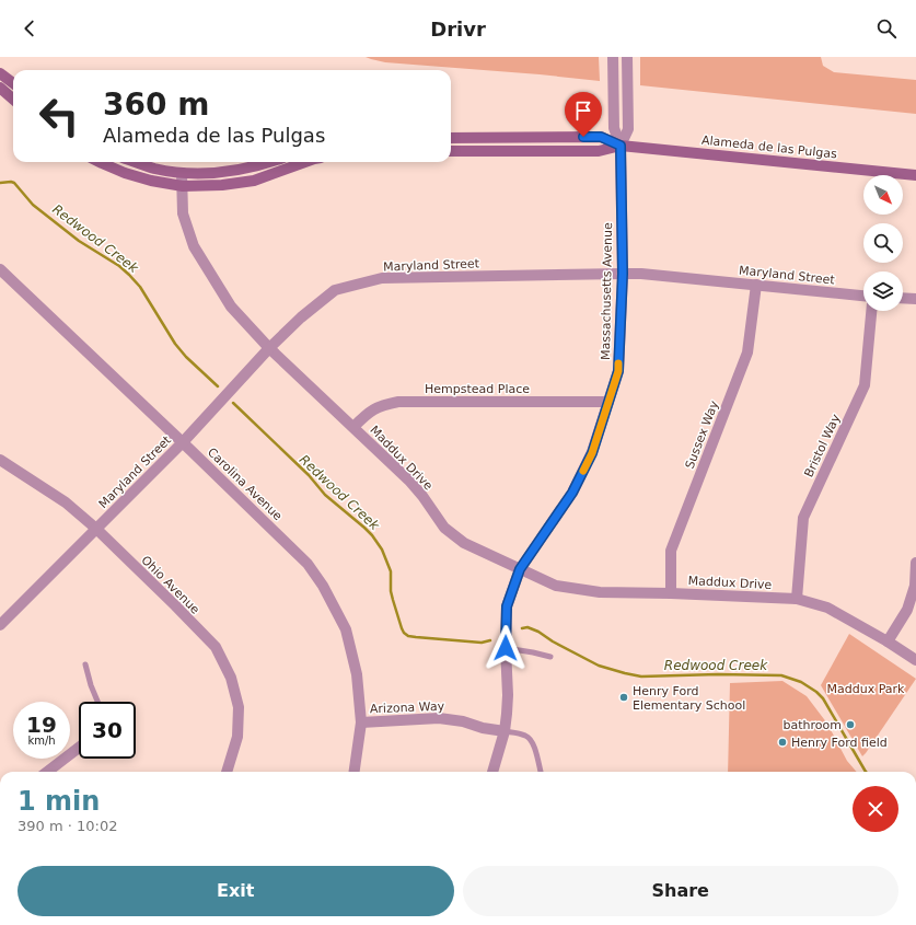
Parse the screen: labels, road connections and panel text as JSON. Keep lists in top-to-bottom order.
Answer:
{
  "streets": {
    "main road": ["Alameda de las Pulgas"],
    "street": [
      "Maryland Street",
      "Massachusetts Avenue",
      "Hempstead Place",
      "Sussex Way",
      "Bristol Way",
      "Maddux Drive",
      "Carolina Avenue",
      "Ohio Avenue",
      "Arizona Way"
    ]
  },
  "crossings": [
    ["Alameda de las Pulgas", "Massachusetts Avenue"],
    ["Maryland Street", "Massachusetts Avenue"],
    ["Maryland Street", "Sussex Way"],
    ["Maryland Street", "Maddux Drive"],
    ["Maryland Street", "Carolina Avenue"],
    ["Maryland Street", "Ohio Avenue"],
    ["Massachusetts Avenue", "Hempstead Place"],
    ["Massachusetts Avenue", "Maddux Drive"],
    ["Massachusetts Avenue", "Arizona Way"],
    ["Hempstead Place", "Maddux Drive"],
    ["Sussex Way", "Maddux Drive"],
    ["Bristol Way", "Maddux Drive"],
    ["Carolina Avenue", "Arizona Way"]
  ],
  "water": ["Redwood Creek"],
  "parks": ["Maddux Park"],
  "places": ["Henry Ford Elementary School", "bathroom", "Henry Ford field"],
  "north": "bottom right",
  "page": {
    "header": "Drivr",
    "turn": ["360 m", "Alameda de las Pulgas"],
    "speed": "19 km/h",
    "limit": "30",
    "heading": ["1 min", "390 m · 10:02"],
    "buttons": ["Exit", "Share"]
  }
}
